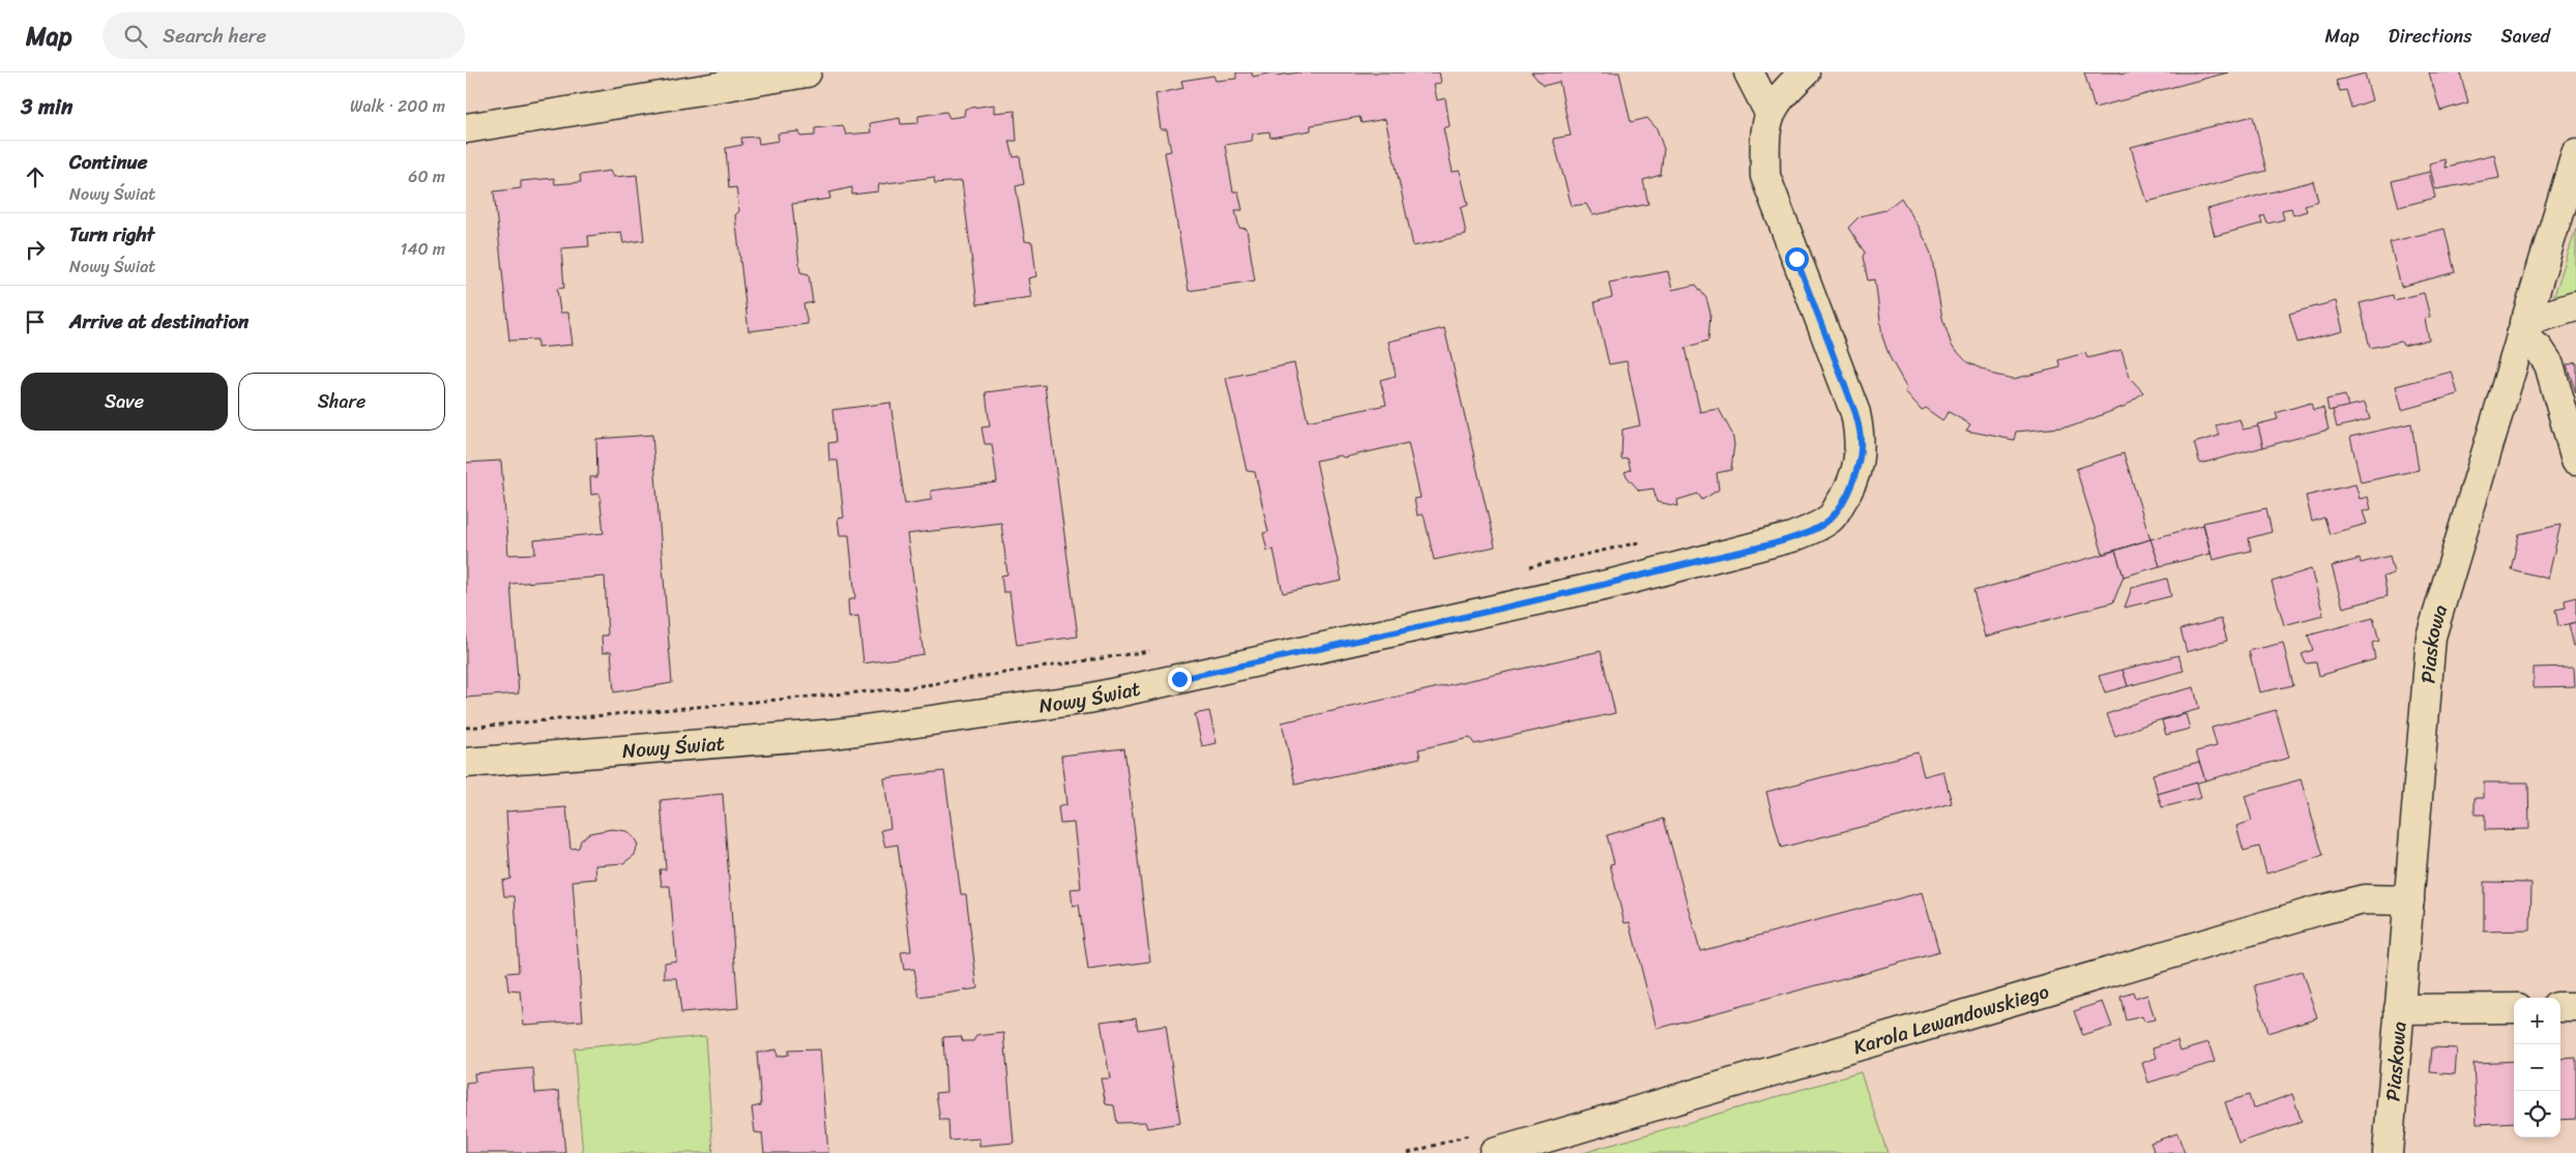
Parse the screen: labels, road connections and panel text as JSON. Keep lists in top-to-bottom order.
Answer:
{
  "streets": {
    "street": ["Piaskowa", "Nowy Świat", "Karola Lewandowskiego"]
  },
  "crossings": [
    ["Piaskowa", "Karola Lewandowskiego"]
  ],
  "page": {
    "header": "Map",
    "search": "Search here",
    "nav": ["Map", "Directions", "Saved"],
    "heading": ["3 min", "Walk · 200 m"],
    "list": [
      ["Continue", "Nowy Świat", "60 m"],
      ["Turn right", "Nowy Świat", "140 m"],
      "Arrive at destination"
    ],
    "buttons": ["Save", "Share"],
    "map_buttons": ["+", "−"]
  }
}
